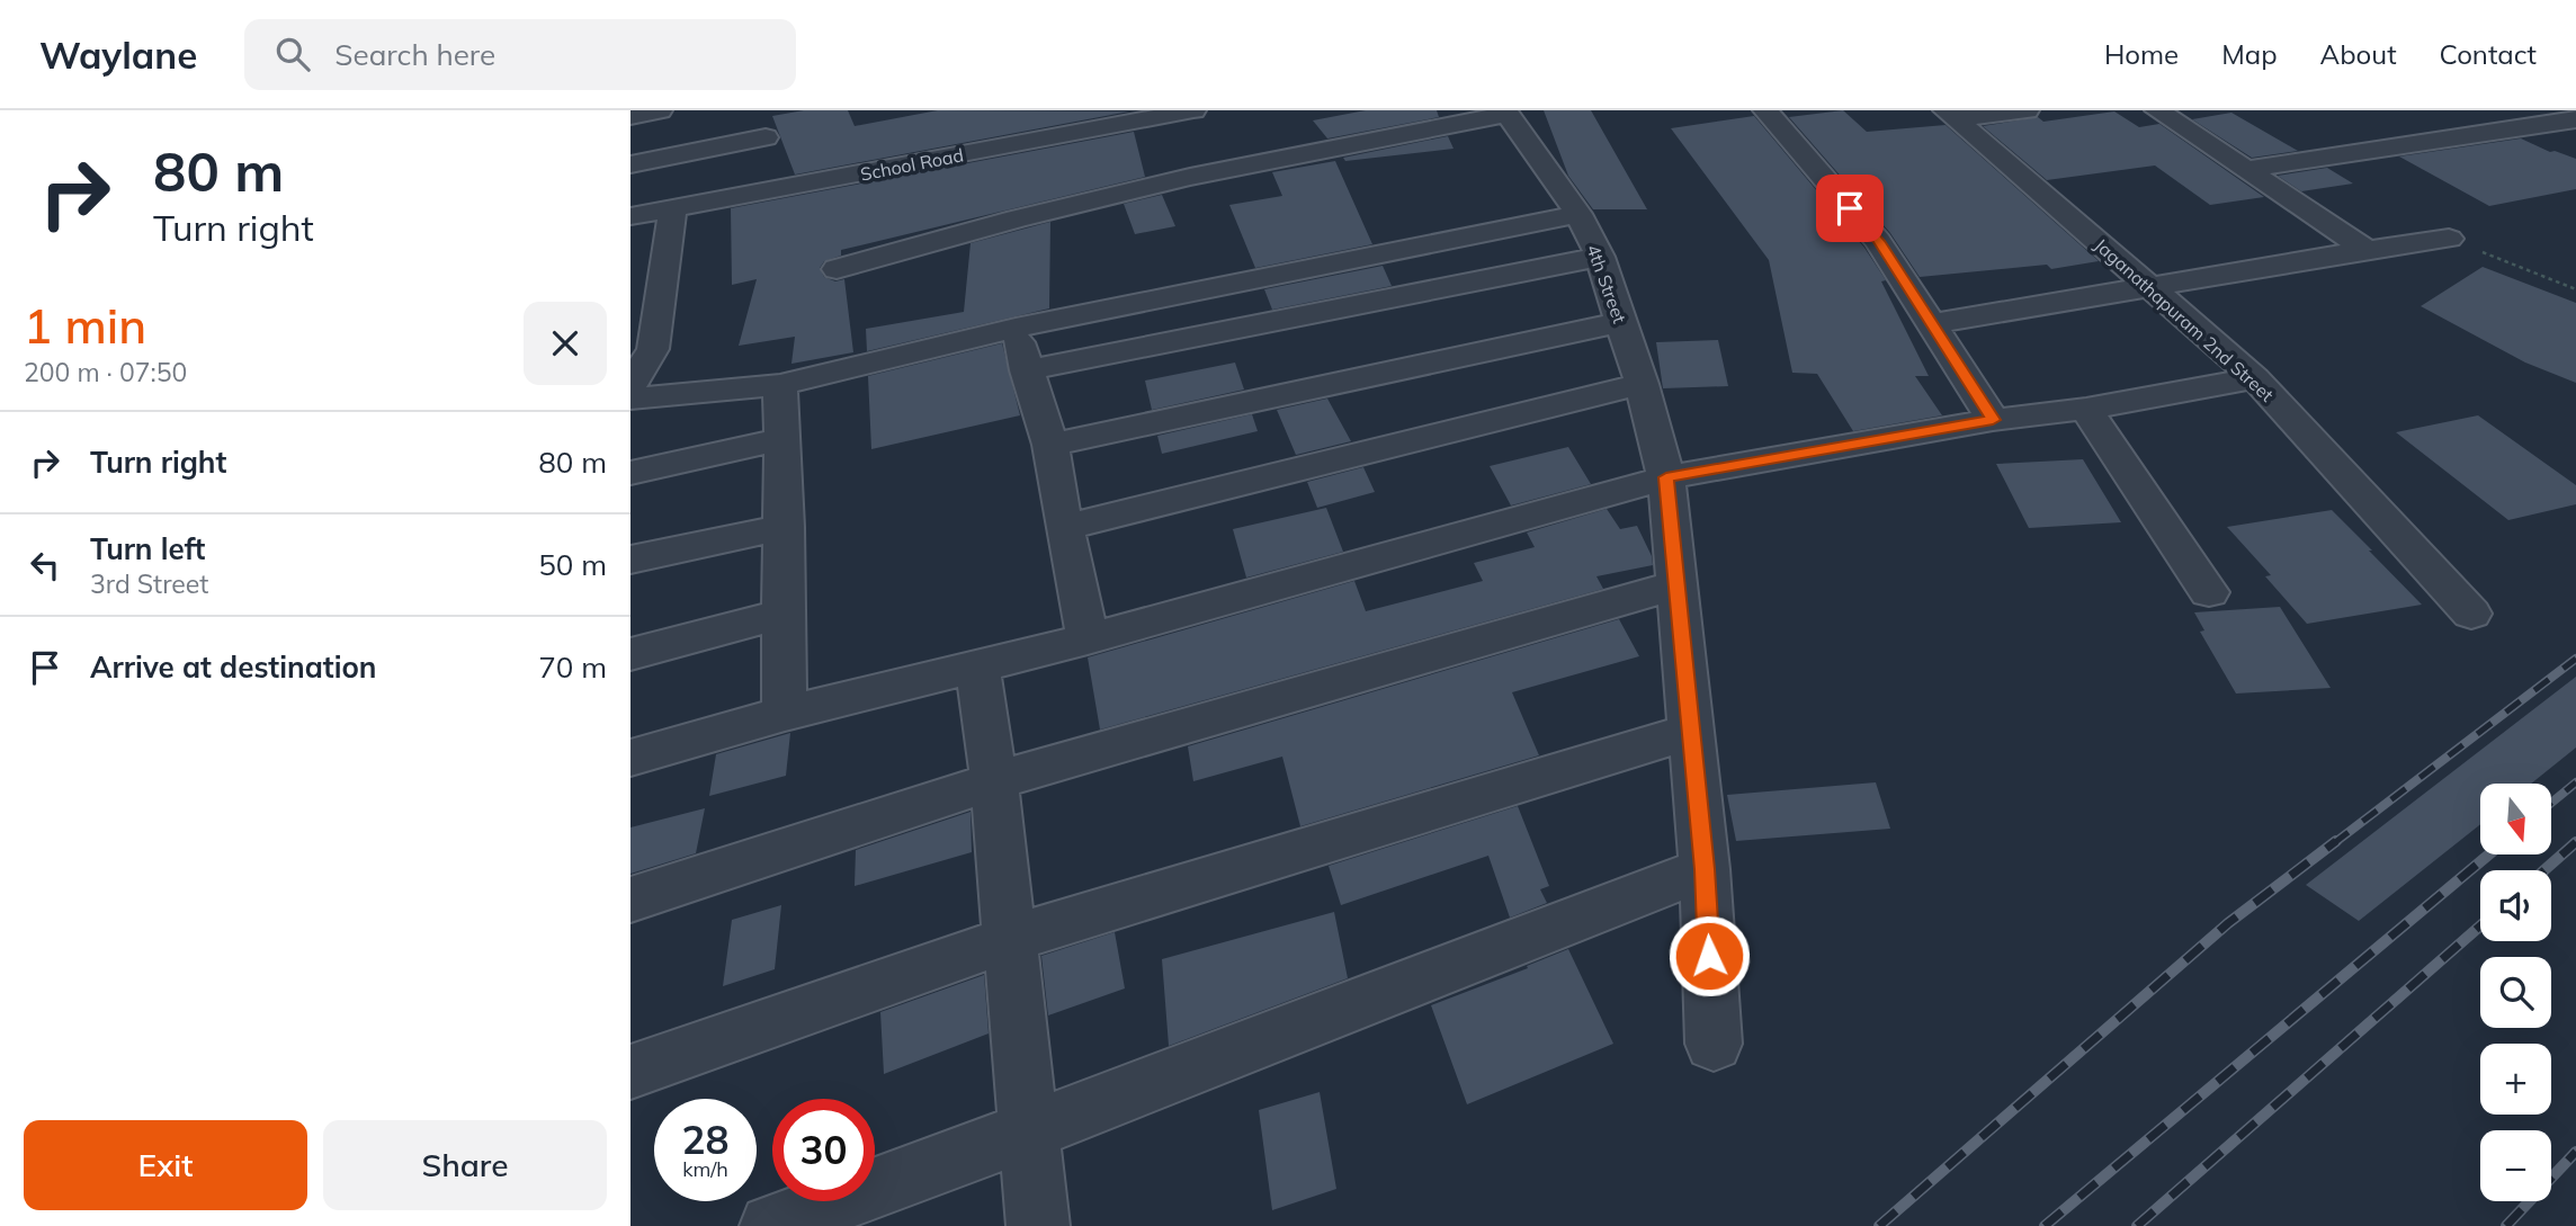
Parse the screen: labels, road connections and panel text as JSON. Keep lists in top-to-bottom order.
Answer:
{
  "streets": {
    "street": ["School Road", "4th Street", "Jaganathapuram 2nd Street"]
  },
  "north": "bottom",
  "page": {
    "header": "Waylane",
    "search": "Search here",
    "nav": [
      "Home",
      "Map",
      "About",
      "Contact"
    ],
    "turn": ["80 m", "Turn right"],
    "heading": ["1 min", "200 m · 07:50"],
    "list": [
      {
        "name": "Turn right",
        "value": "80 m"
      },
      {
        "name": "Turn left",
        "note": "3rd Street",
        "value": "50 m"
      },
      {
        "name": "Arrive at destination",
        "value": "70 m"
      }
    ],
    "map_buttons": ["+", "−"],
    "speed": "28 km/h",
    "limit": "30",
    "buttons": ["Exit", "Share"]
  }
}
